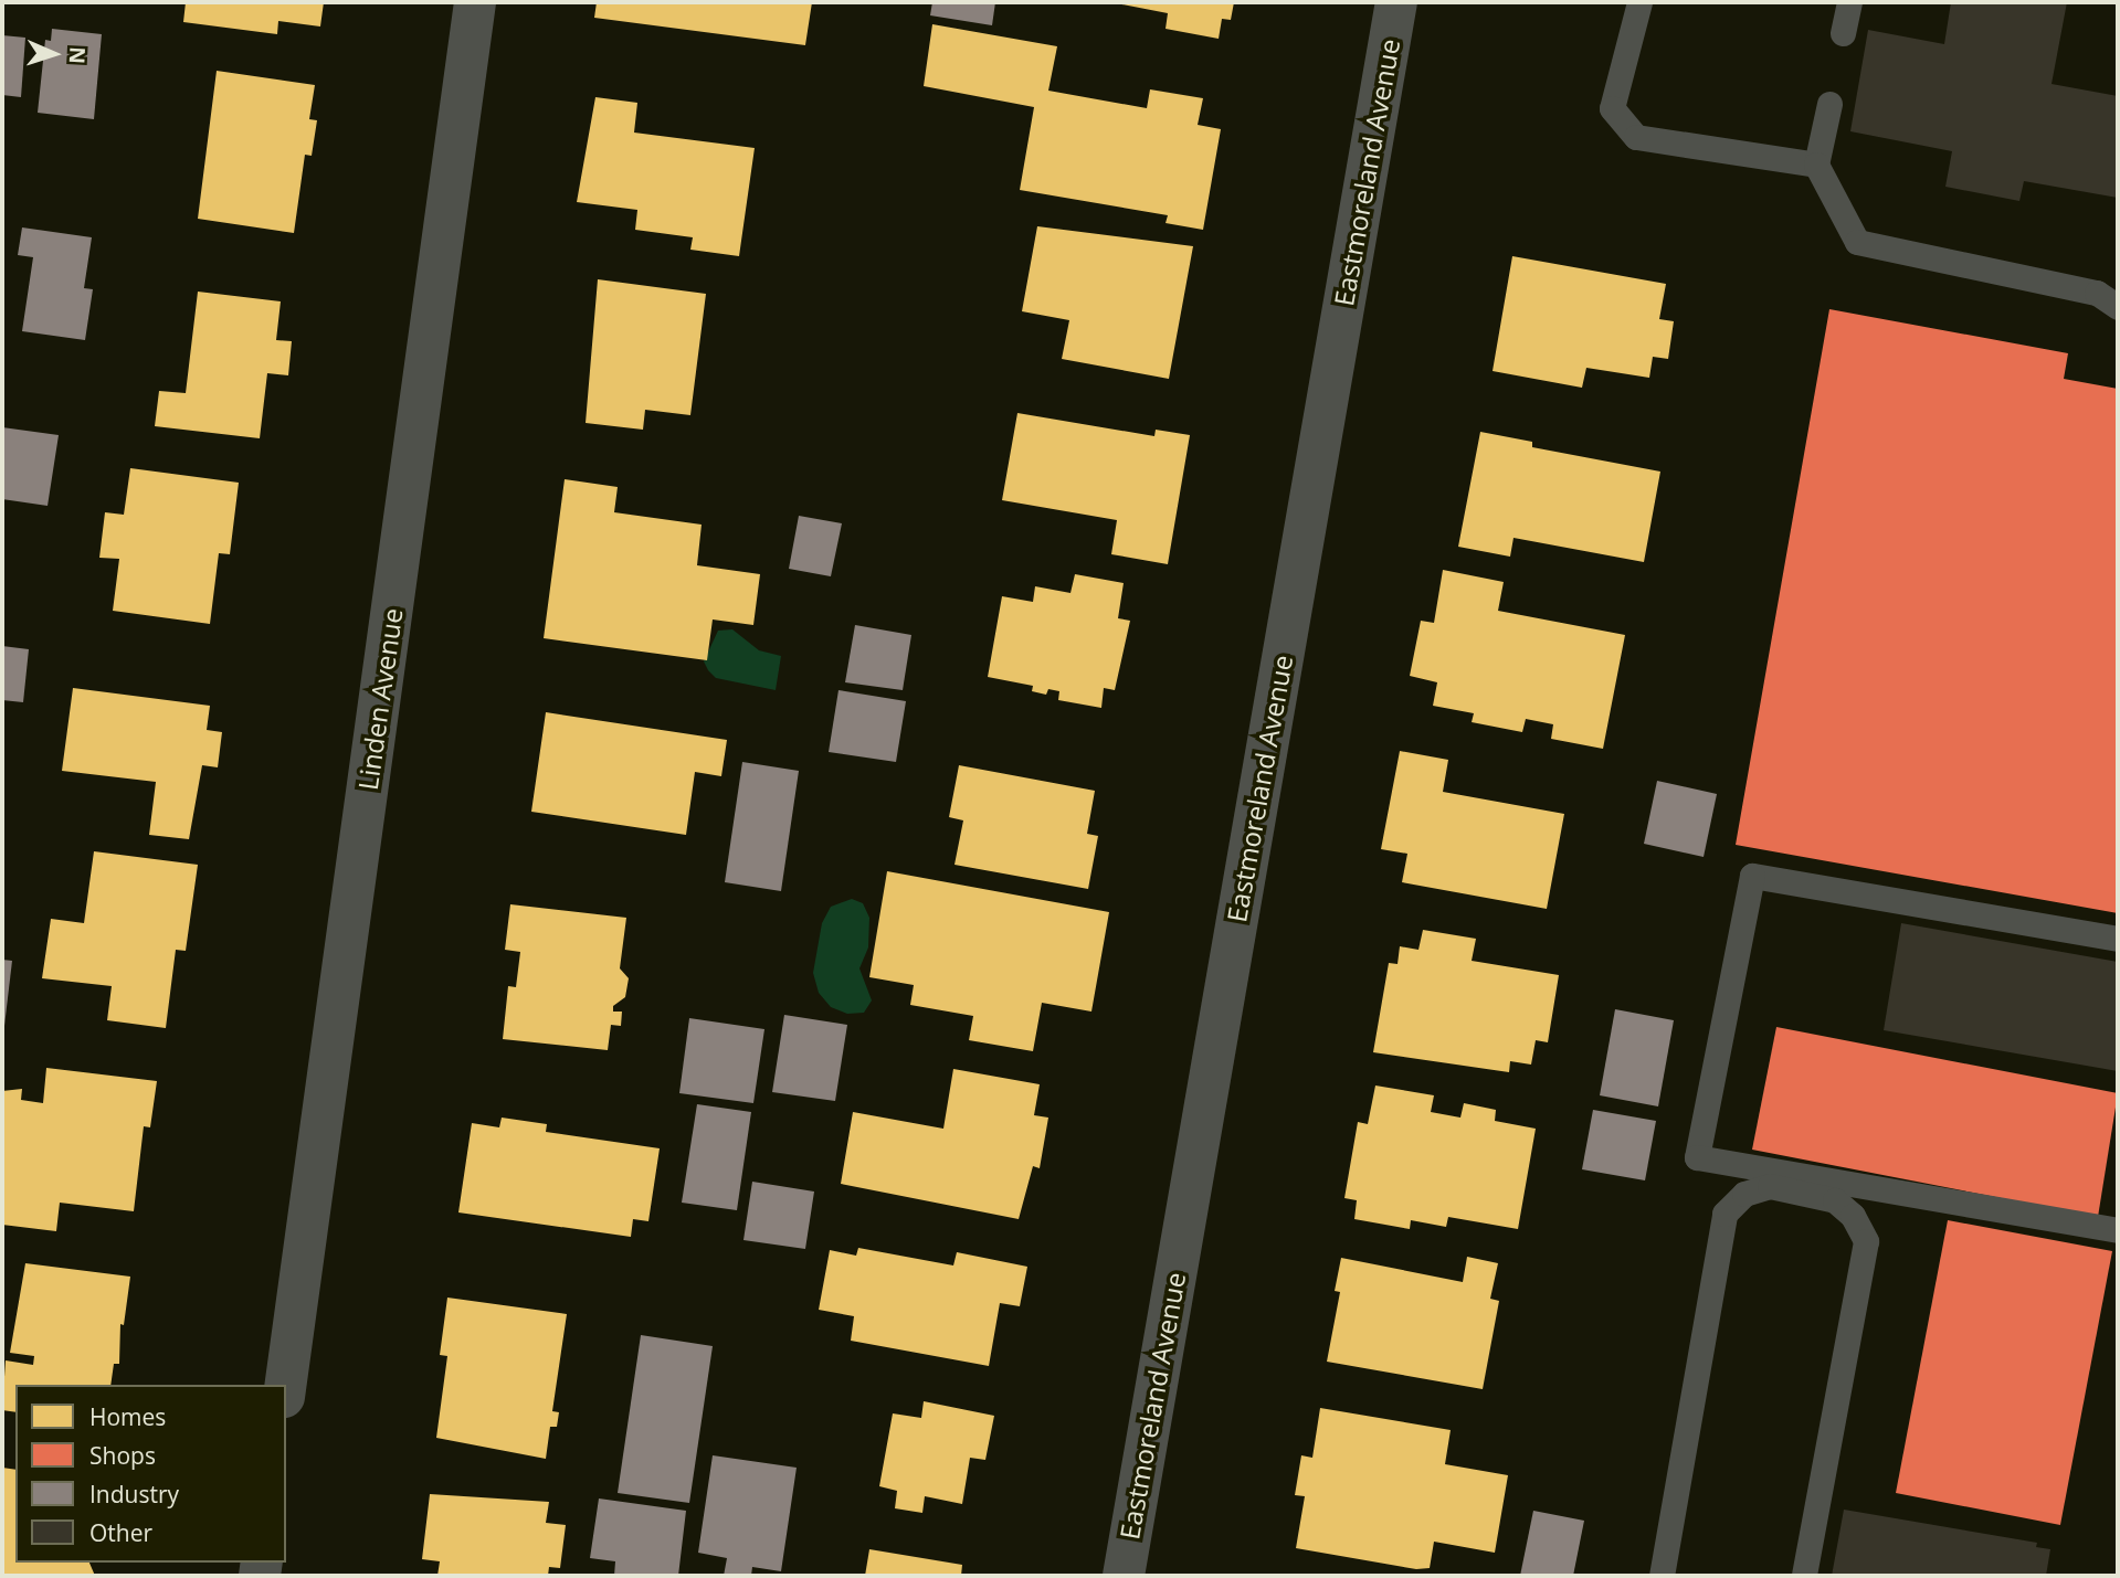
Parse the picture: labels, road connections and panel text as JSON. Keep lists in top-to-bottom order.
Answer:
{
  "streets": {
    "street": ["Eastmoreland Avenue", "Linden Avenue"]
  },
  "legend": [
    "Homes",
    "Shops",
    "Industry",
    "Other"
  ],
  "north": "right"
}
